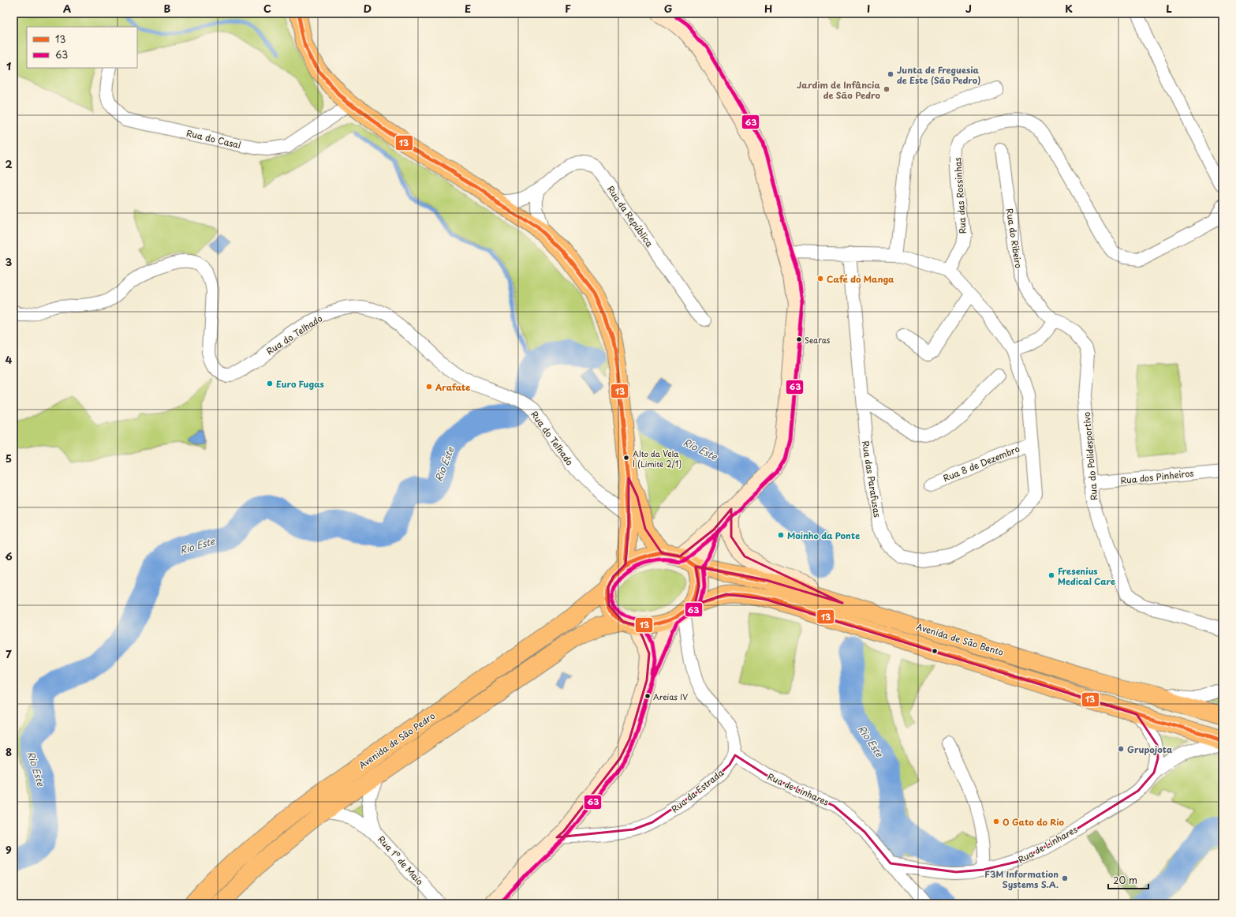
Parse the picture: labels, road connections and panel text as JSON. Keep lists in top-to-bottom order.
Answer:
{
  "streets": {
    "main road": ["Avenida de São Bento", "Avenida de São Pedro"],
    "street": [
      "Rua do Casal",
      "Rua das Rossinhas",
      "Rua da República",
      "Rua do Ribeiro",
      "Rua do Telhado",
      "Rua do Polidesportivo",
      "Rua 8 de Dezembro",
      "Rua dos Pinheiros",
      "Rua das Parafusas",
      "Rua de Linhares",
      "Rua da Estrada",
      "Rua 1º de Maio"
    ]
  },
  "crossings": [
    ["Rua das Rossinhas", "Rua das Parafusas"],
    ["Rua do Ribeiro", "Rua do Polidesportivo"],
    ["Rua do Polidesportivo", "Rua dos Pinheiros"],
    ["Rua 8 de Dezembro", "Rua das Parafusas"],
    ["Avenida de São Bento", "Avenida de São Pedro"],
    ["Avenida de São Bento", "Rua de Linhares"],
    ["Avenida de São Pedro", "Rua 1º de Maio"],
    ["Rua de Linhares", "Rua da Estrada"]
  ],
  "water": ["Rio Este"],
  "places": [
    "Junta de Freguesia de Este (São Pedro)",
    "Jardim de Infância de São Pedro",
    "Café do Manga",
    "Searas",
    "Euro Fugas",
    "Arafate",
    "Alto da Vela I (Limite 2/1)",
    "Moinho da Ponte",
    "Fresenius Medical Care",
    "Areias IV",
    "Grupojota",
    "O Gato do Rio",
    "F3M Information Systems S.A."
  ],
  "lines": ["transit line 13", "transit line 63"],
  "legend": ["13", "63"],
  "scale_bar": "20 m",
  "grid": {
    "columns": [
      "A",
      "B",
      "C",
      "D",
      "E",
      "F",
      "G",
      "H",
      "I",
      "J",
      "K",
      "L"
    ],
    "rows": [
      "1",
      "2",
      "3",
      "4",
      "5",
      "6",
      "7",
      "8",
      "9"
    ]
  }
}
